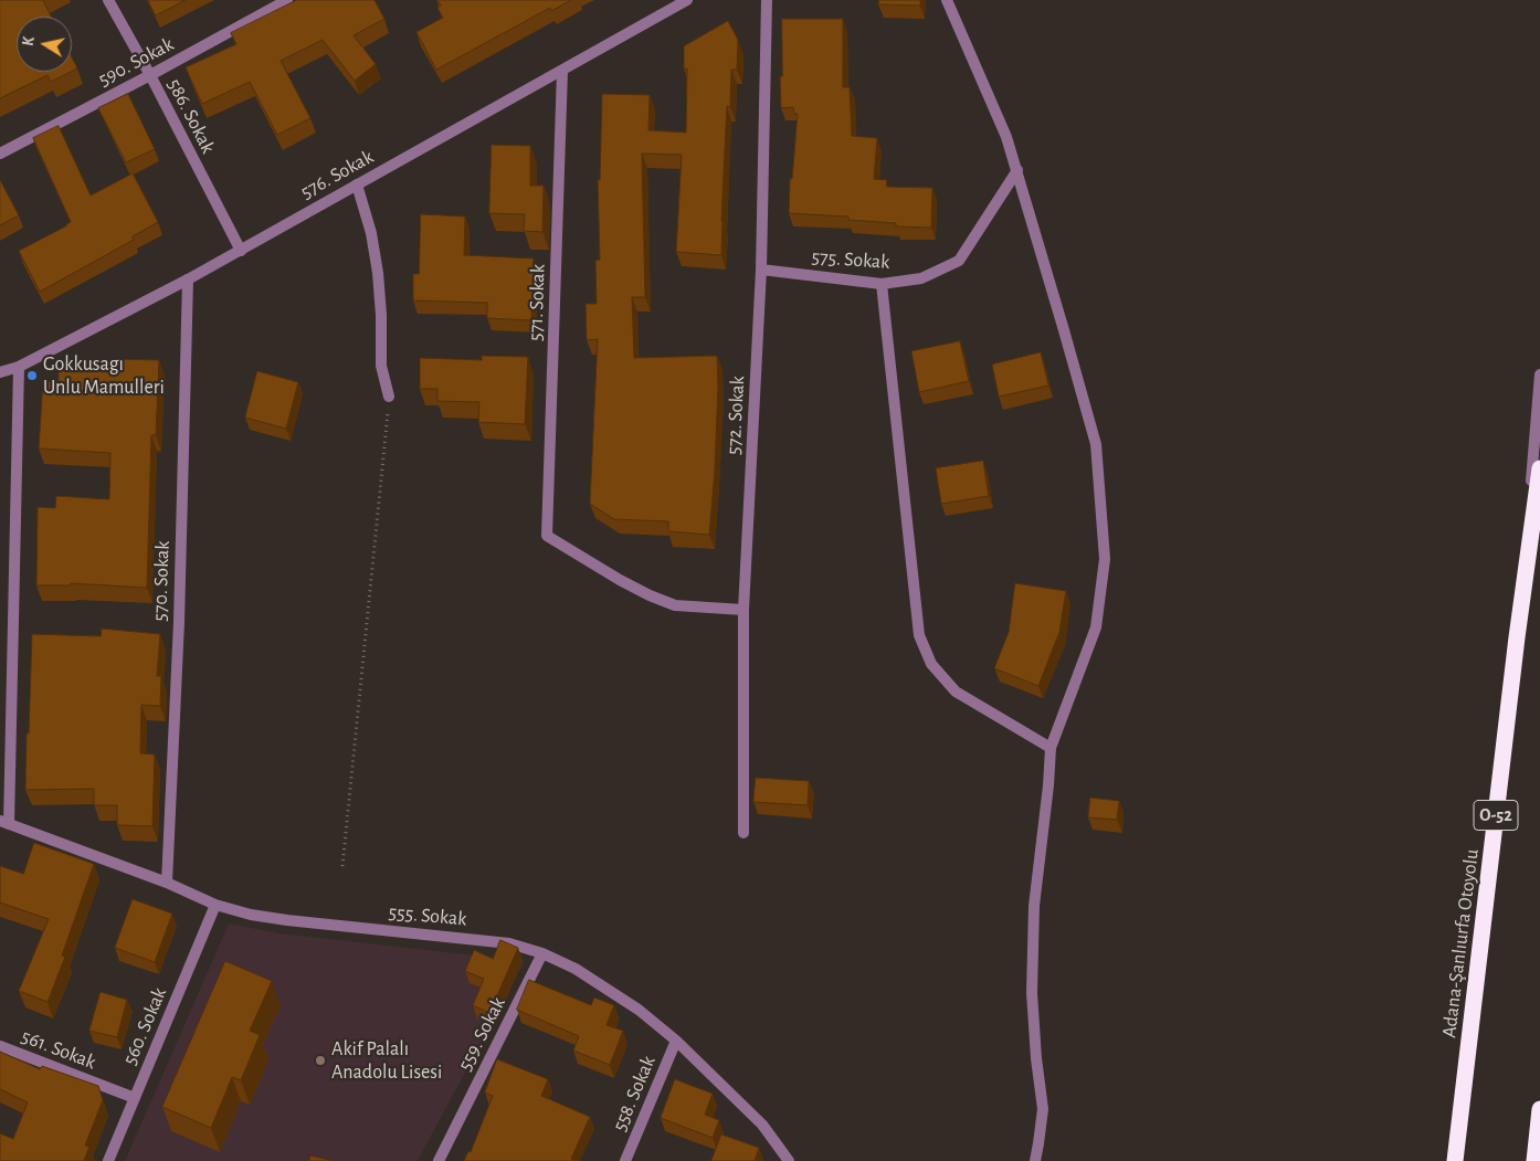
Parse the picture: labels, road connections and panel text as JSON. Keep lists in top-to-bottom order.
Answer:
{
  "streets": {
    "highway": ["O-52", "Adana-Şanlıurfa Otoyolu"],
    "street": [
      "590. Sokak",
      "586. Sokak",
      "576. Sokak",
      "575. Sokak",
      "571. Sokak",
      "572. Sokak",
      "570. Sokak",
      "555. Sokak",
      "560. Sokak",
      "559. Sokak",
      "561. Sokak",
      "558. Sokak"
    ]
  },
  "crossings": [
    ["590. Sokak", "586. Sokak"],
    ["586. Sokak", "576. Sokak"],
    ["576. Sokak", "571. Sokak"],
    ["576. Sokak", "570. Sokak"],
    ["575. Sokak", "572. Sokak"],
    ["571. Sokak", "572. Sokak"],
    ["570. Sokak", "555. Sokak"],
    ["555. Sokak", "560. Sokak"],
    ["555. Sokak", "559. Sokak"],
    ["555. Sokak", "558. Sokak"],
    ["560. Sokak", "561. Sokak"]
  ],
  "places": ["Gokkusagı Unlu Mamulleri", "Akif Palalı Anadolu Lisesi"],
  "north": "left"
}
